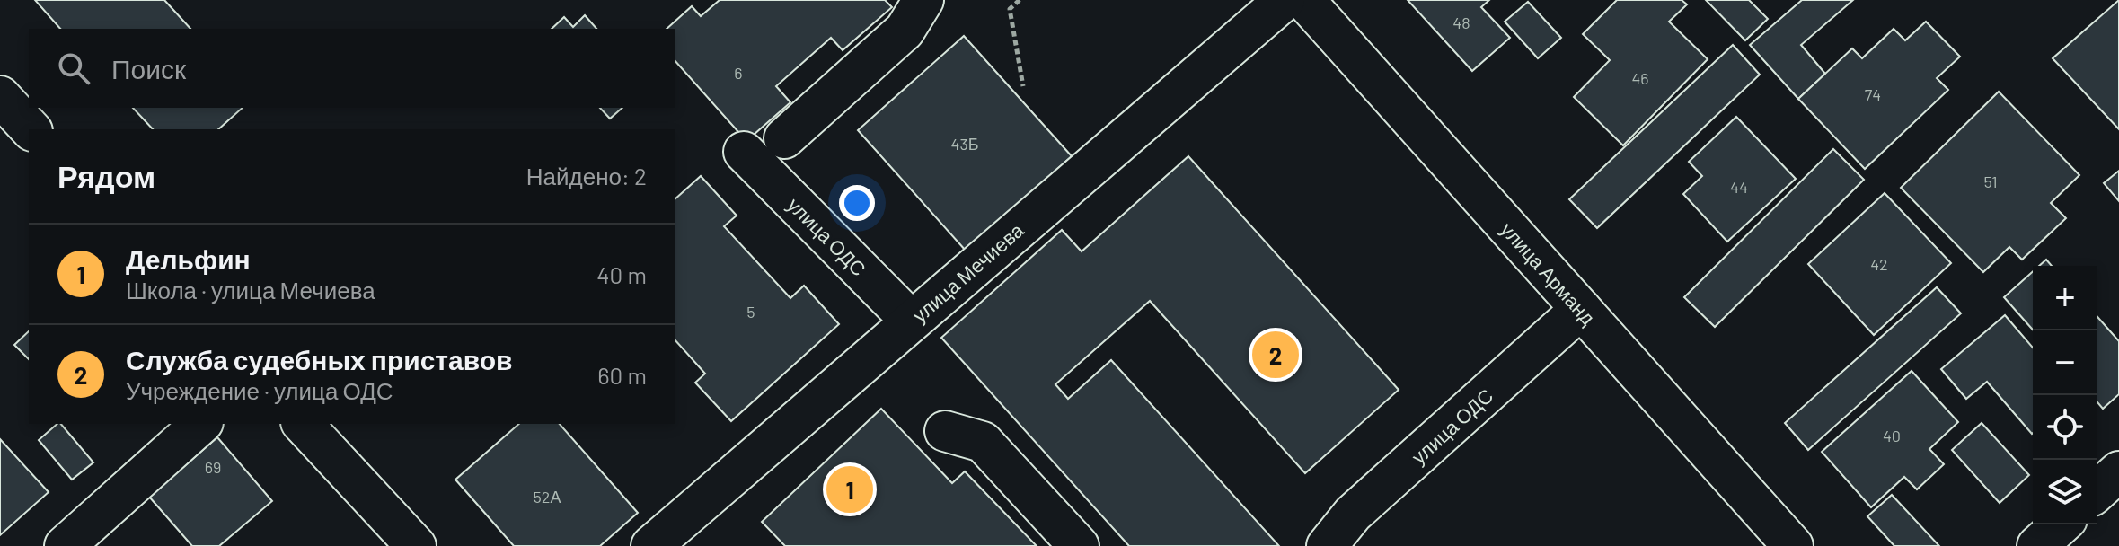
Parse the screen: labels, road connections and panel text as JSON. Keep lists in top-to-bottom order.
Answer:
{
  "streets": {
    "street": ["улица ОДС", "улица Мечиева", "улица Арманд"]
  },
  "crossings": [
    ["улица ОДС", "улица Мечиева"],
    ["улица ОДС", "улица Арманд"]
  ],
  "house_numbers": [
    "48",
    "6",
    "46",
    "74",
    "43Б",
    "51",
    "44",
    "42",
    "5",
    "40",
    "69",
    "52А"
  ],
  "page": {
    "search": "Поиск",
    "heading": ["Рядом", "Найдено: 2"],
    "list": [
      {
        "mark": "1",
        "name": "Дельфин",
        "note": "Школа · улица Мечиева",
        "value": "40 m"
      },
      {
        "mark": "2",
        "name": "Служба судебных приставов",
        "note": "Учреждение · улица ОДС",
        "value": "60 m"
      }
    ],
    "map_buttons": ["+", "−"],
    "pins": ["2", "1"]
  }
}
